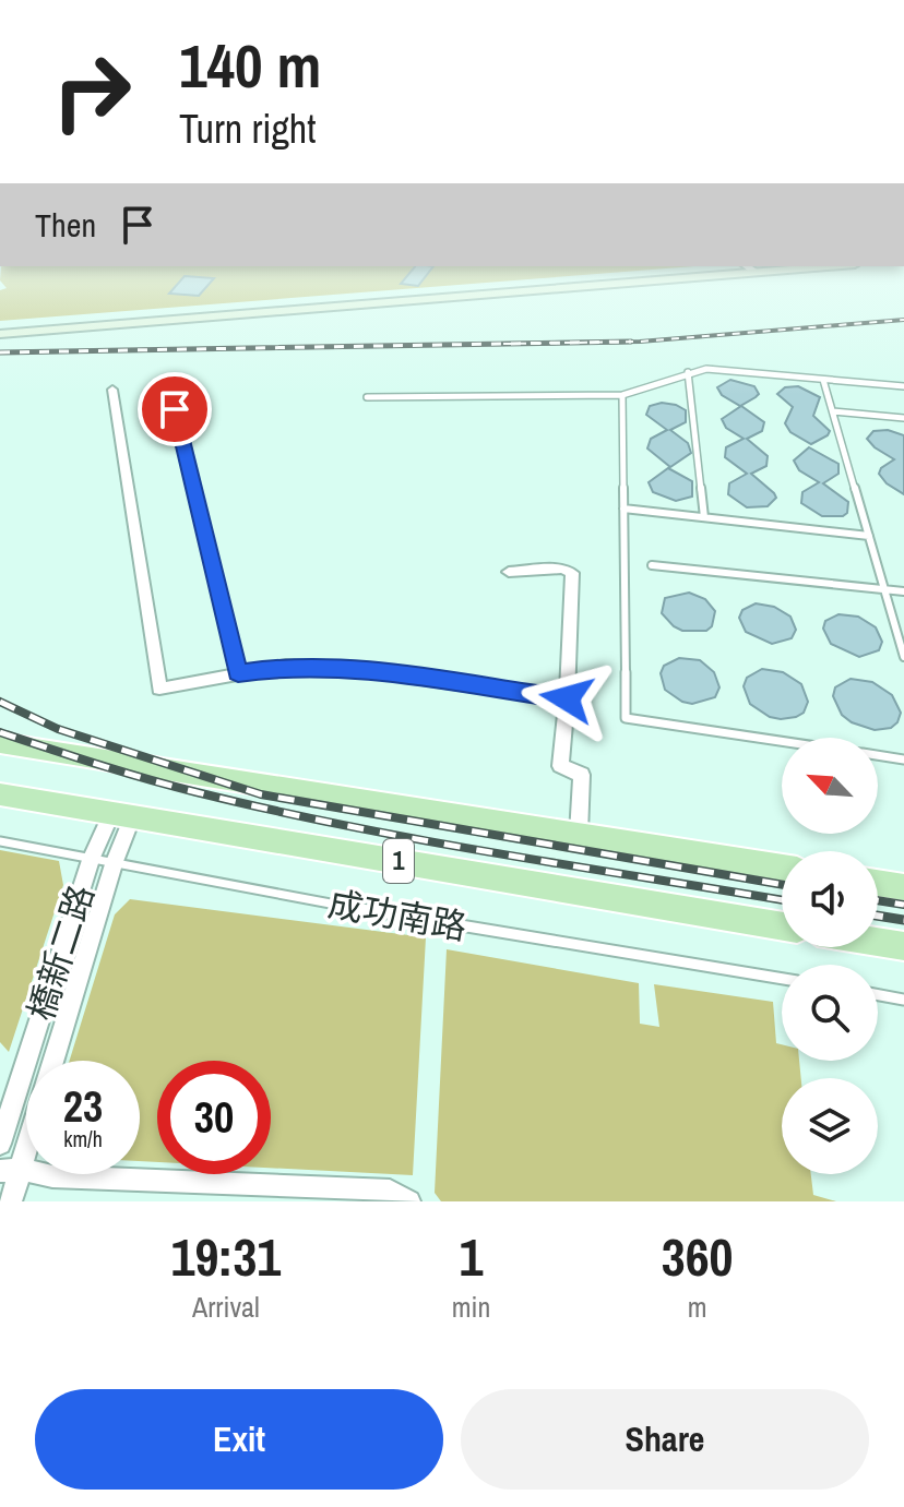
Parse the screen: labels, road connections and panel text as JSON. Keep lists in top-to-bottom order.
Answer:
{
  "streets": {
    "main road": ["1", "成功南路"],
    "street": ["橋新二路"]
  },
  "crossings": [
    ["成功南路", "橋新二路"]
  ],
  "north": "top left",
  "page": {
    "turn": ["140 m", "Turn right"],
    "then": "Then",
    "speed": "23 km/h",
    "limit": "30",
    "eta": [
      "19:31",
      "Arrival",
      "1",
      "min",
      "360",
      "m"
    ],
    "buttons": ["Exit", "Share"]
  }
}
